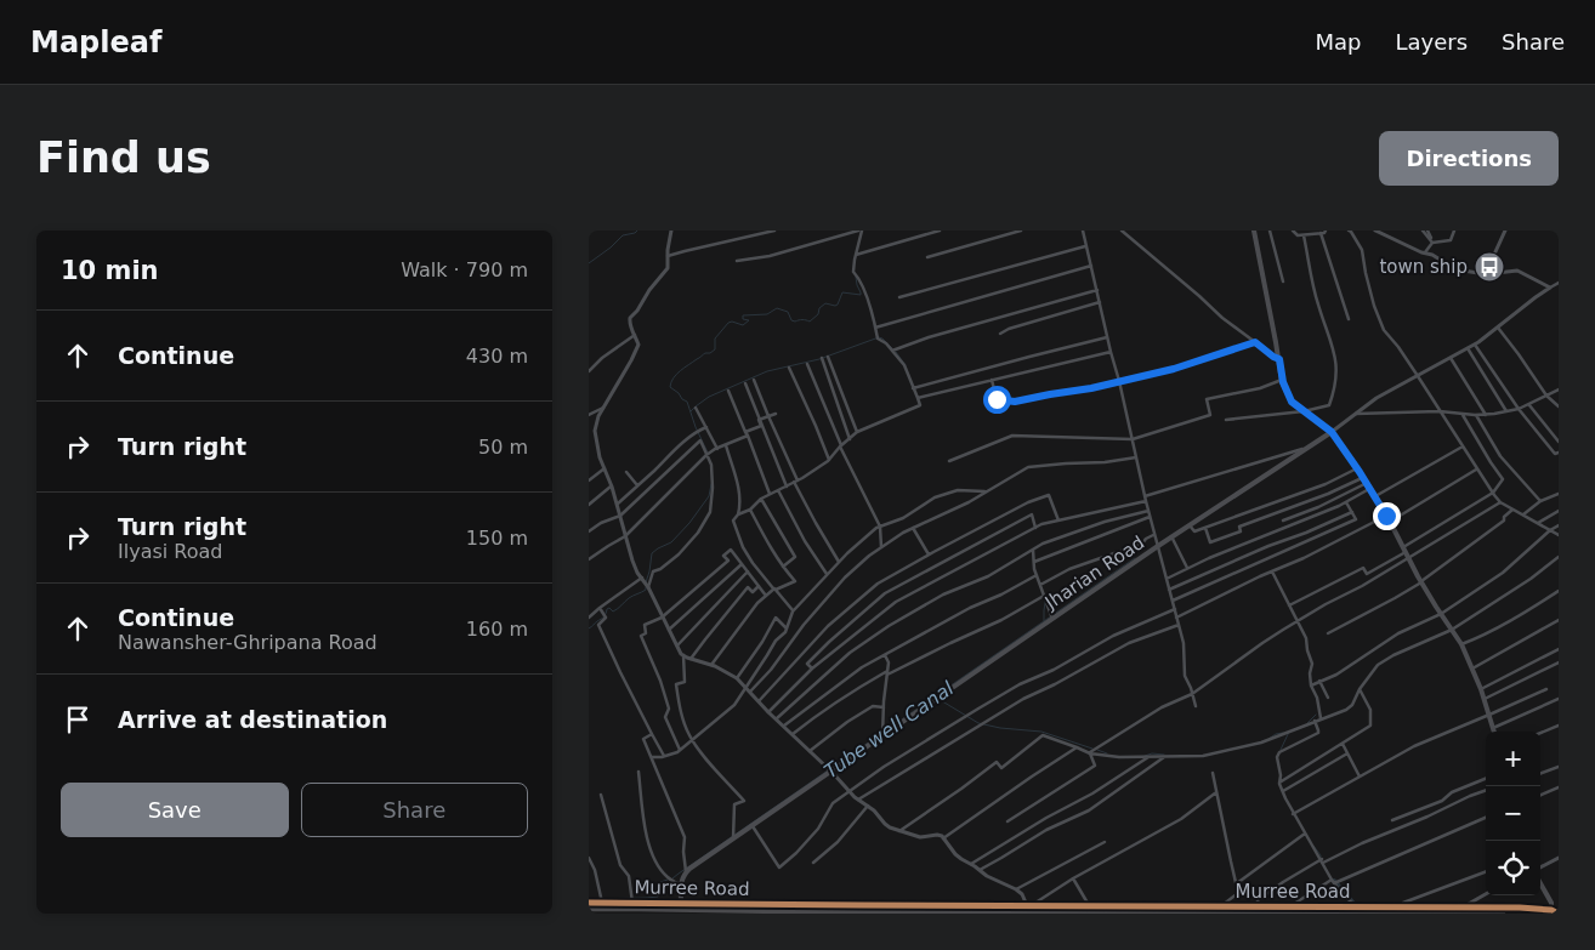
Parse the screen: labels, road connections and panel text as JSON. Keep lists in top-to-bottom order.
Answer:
{
  "streets": {
    "main road": ["Jharian Road", "Murree Road"]
  },
  "water": ["Tube well Canal"],
  "places": {
    "bus stop": ["town ship"]
  },
  "page": {
    "header": "Mapleaf",
    "nav": ["Map", "Layers", "Share"],
    "buttons": [
      "Directions",
      ["Save", "Share"]
    ],
    "title": "Find us",
    "heading": ["10 min", "Walk · 790 m"],
    "list": [
      ["Continue", "430 m"],
      ["Turn right", "50 m"],
      ["Turn right", "Ilyasi Road", "150 m"],
      ["Continue", "Nawansher-Ghripana Road", "160 m"],
      "Arrive at destination"
    ],
    "map_buttons": ["+", "−"]
  }
}
